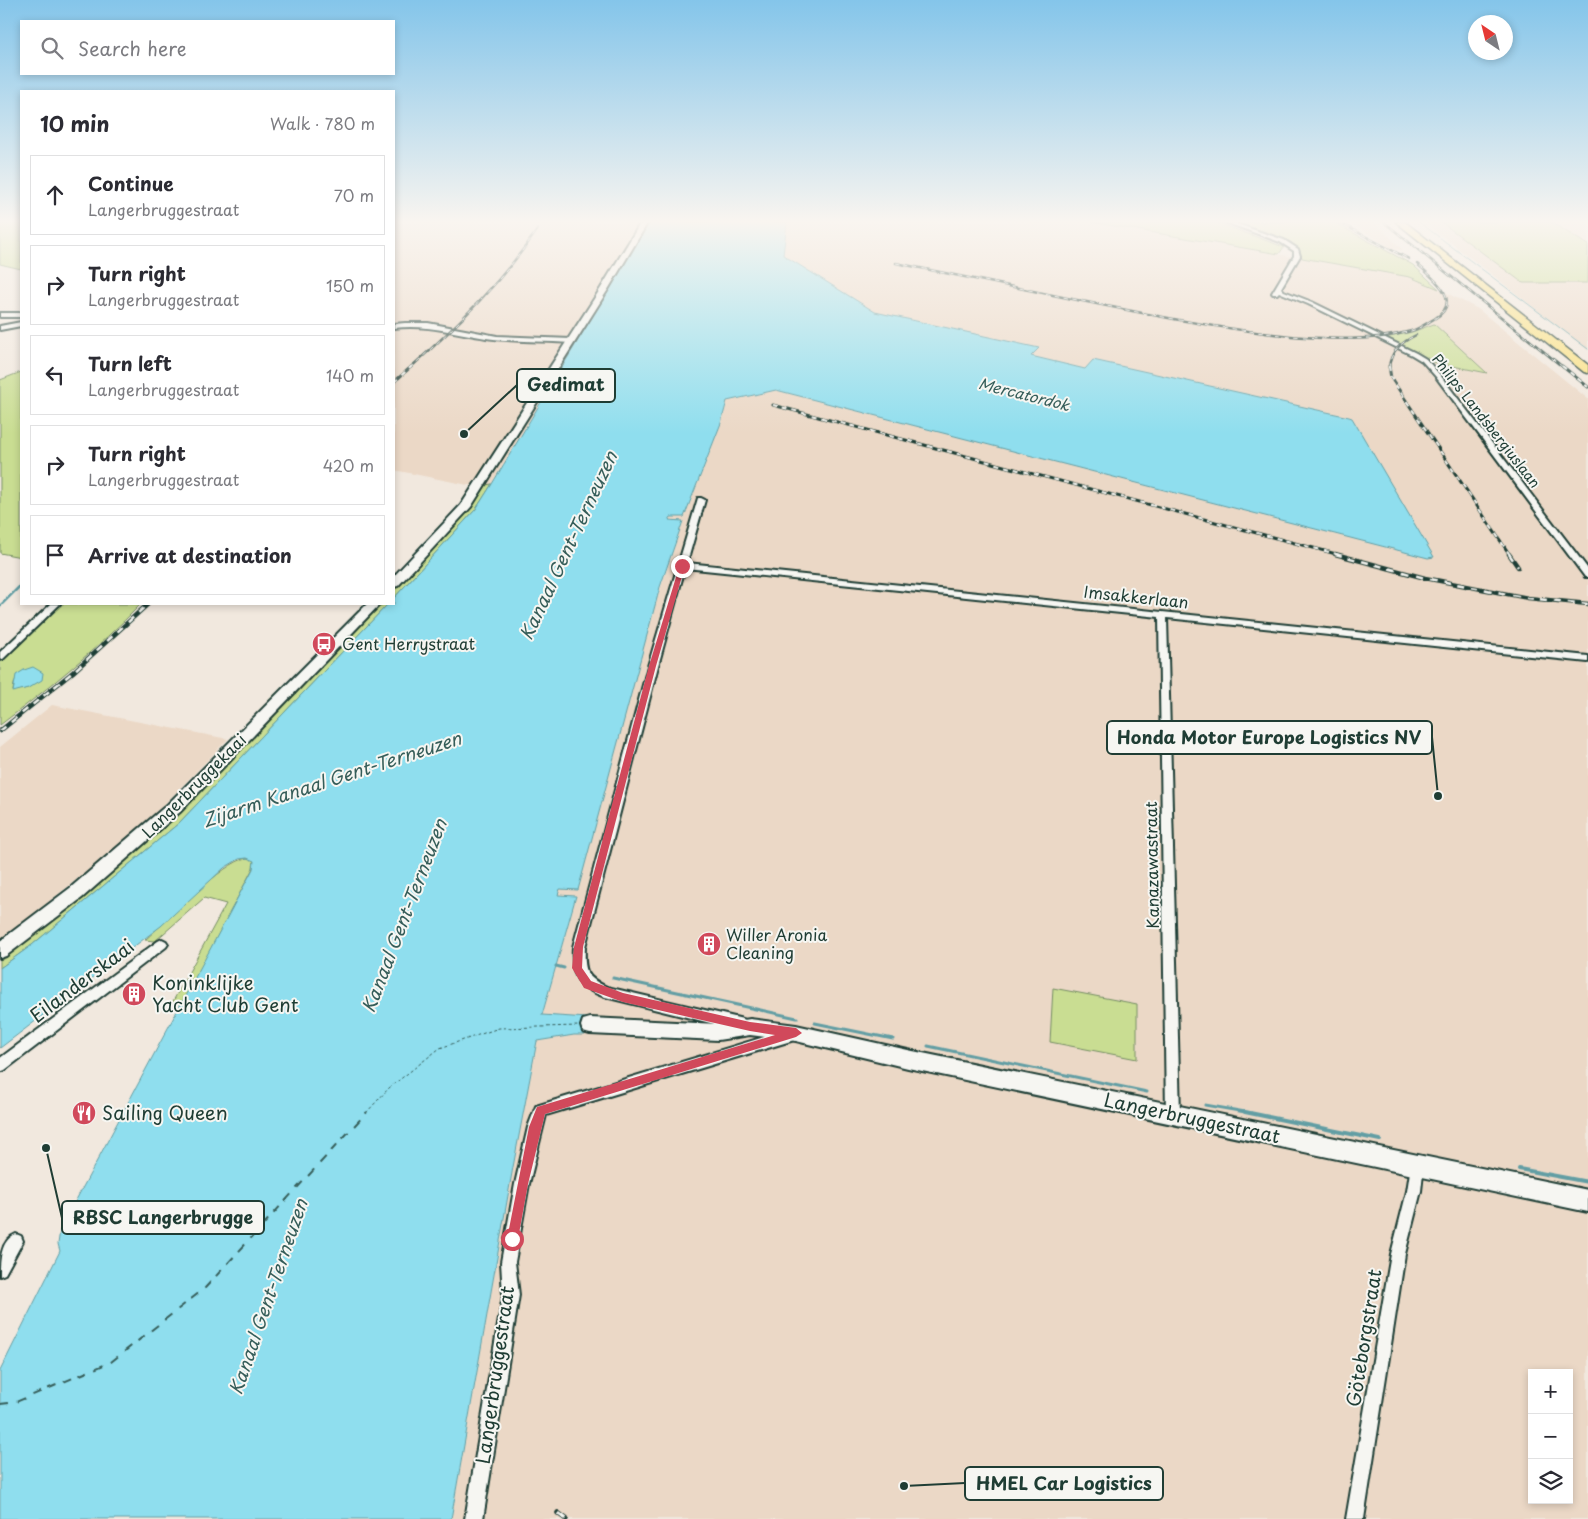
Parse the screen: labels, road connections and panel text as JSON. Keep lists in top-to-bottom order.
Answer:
{
  "streets": {
    "main road": ["Langerbruggekaai", "Langerbruggestraat"],
    "street": [
      "Philips Landsbergiuslaan",
      "Imsakkerlaan",
      "Kanazawastraat",
      "Eilanderskaai",
      "Göteborgstraat"
    ]
  },
  "crossings": [
    ["Imsakkerlaan", "Kanazawastraat"],
    ["Imsakkerlaan", "Langerbruggestraat"],
    ["Kanazawastraat", "Langerbruggestraat"],
    ["Langerbruggestraat", "Göteborgstraat"]
  ],
  "water": ["Mercatordok", "Kanaal Gent-Terneuzen", "Zijarm Kanaal Gent-Terneuzen"],
  "places": {
    "other": [
      "Gedimat",
      "Honda Motor Europe Logistics NV",
      "RBSC Langerbrugge",
      "HMEL Car Logistics"
    ],
    "bus stop": ["Gent Herrystraat"],
    "building": ["Willer Aronia Cleaning", "Koninklijke Yacht Club Gent"],
    "restaurant": ["Sailing Queen"]
  },
  "north": "top left",
  "page": {
    "search": "Search here",
    "heading": ["10 min", "Walk · 780 m"],
    "list": [
      ["Continue", "Langerbruggestraat", "70 m"],
      ["Turn right", "Langerbruggestraat", "150 m"],
      ["Turn left", "Langerbruggestraat", "140 m"],
      ["Turn right", "Langerbruggestraat", "420 m"],
      "Arrive at destination"
    ],
    "map_buttons": ["+", "−"]
  }
}
